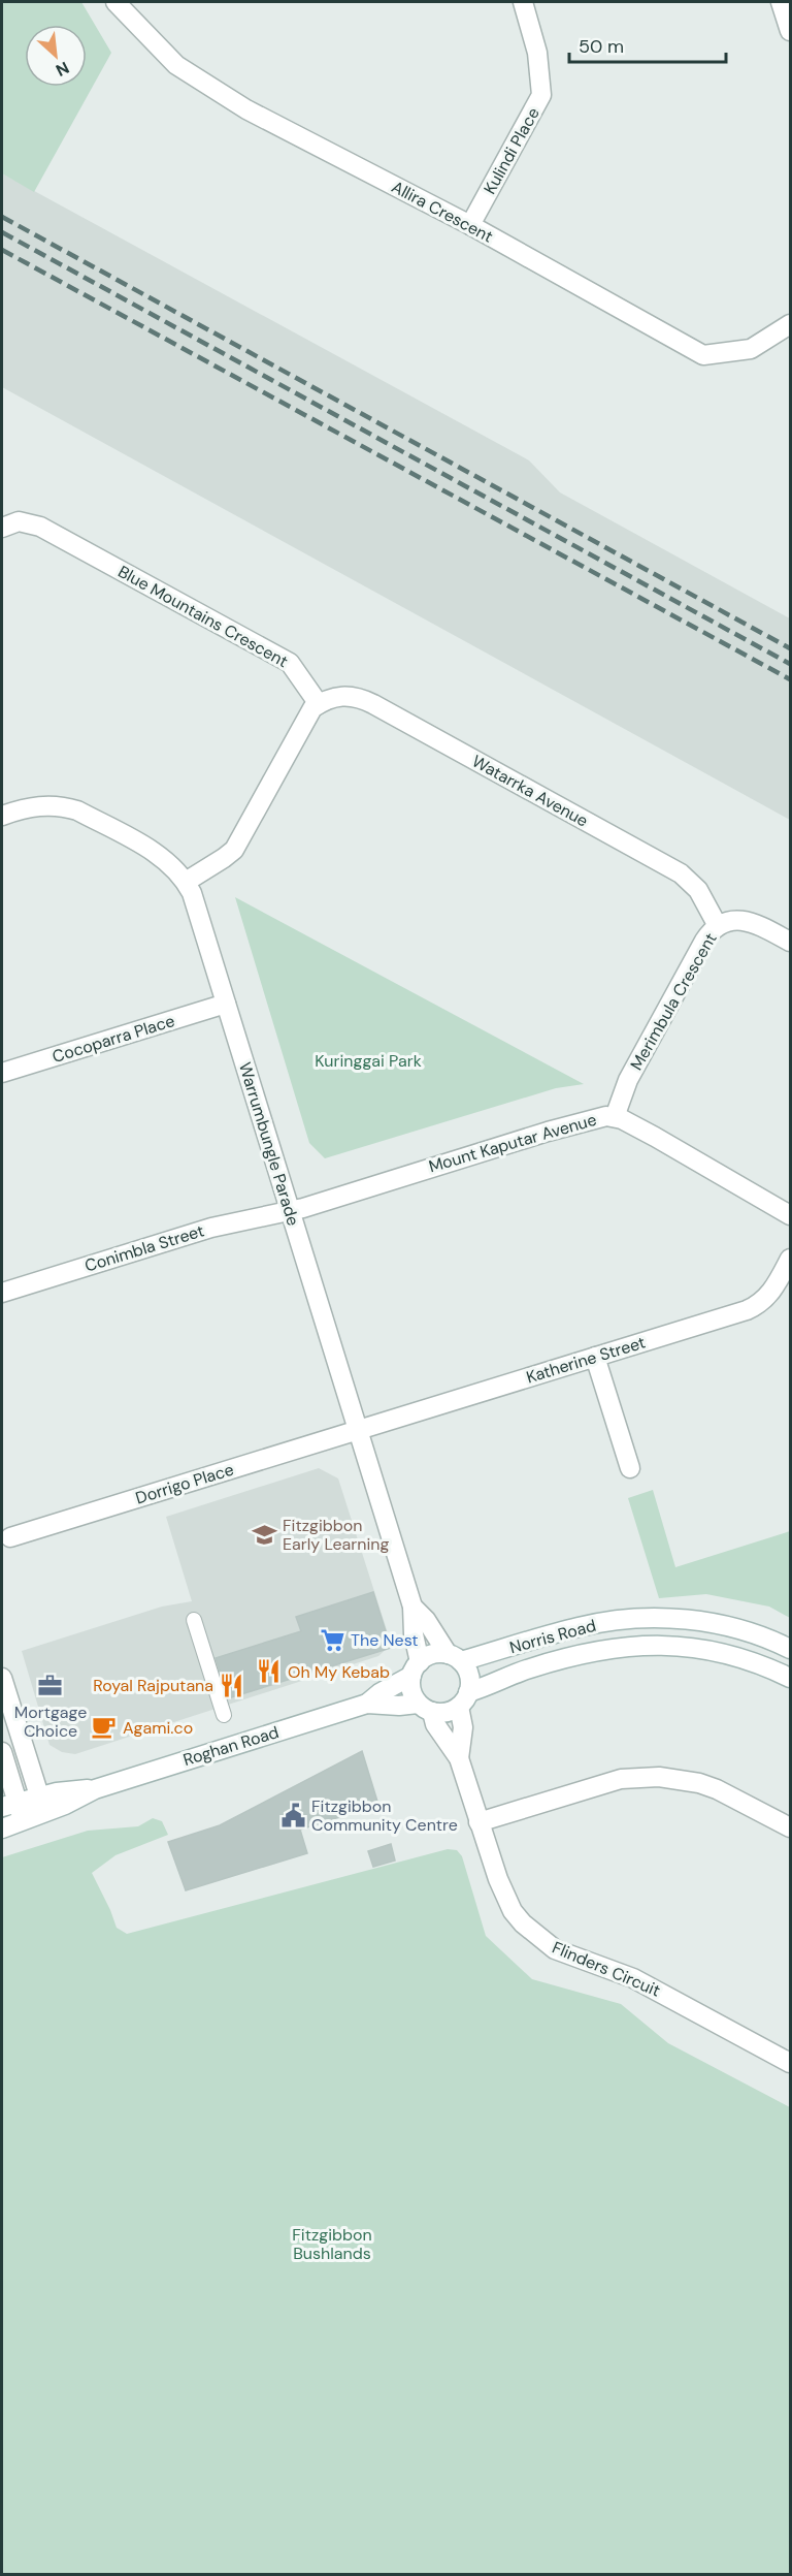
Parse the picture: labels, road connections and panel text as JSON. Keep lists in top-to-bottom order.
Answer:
{
  "streets": {
    "street": [
      "Kulindi Place",
      "Allira Crescent",
      "Blue Mountains Crescent",
      "Watarrka Avenue",
      "Merimbula Crescent",
      "Cocoparra Place",
      "Mount Kaputar Avenue",
      "Warrumbungle Parade",
      "Conimbla Street",
      "Katherine Street",
      "Dorrigo Place",
      "Norris Road",
      "Roghan Road",
      "Flinders Circuit"
    ]
  },
  "crossings": [
    ["Kulindi Place", "Allira Crescent"],
    ["Blue Mountains Crescent", "Watarrka Avenue"],
    ["Watarrka Avenue", "Merimbula Crescent"],
    ["Merimbula Crescent", "Mount Kaputar Avenue"],
    ["Cocoparra Place", "Warrumbungle Parade"],
    ["Mount Kaputar Avenue", "Warrumbungle Parade"],
    ["Mount Kaputar Avenue", "Conimbla Street"],
    ["Warrumbungle Parade", "Conimbla Street"],
    ["Warrumbungle Parade", "Katherine Street"],
    ["Warrumbungle Parade", "Dorrigo Place"],
    ["Warrumbungle Parade", "Norris Road"],
    ["Warrumbungle Parade", "Roghan Road"],
    ["Warrumbungle Parade", "Flinders Circuit"],
    ["Katherine Street", "Dorrigo Place"],
    ["Norris Road", "Roghan Road"],
    ["Norris Road", "Flinders Circuit"],
    ["Roghan Road", "Flinders Circuit"]
  ],
  "parks": ["Kuringgai Park", "Fitzgibbon Bushlands"],
  "places": {
    "school or university": ["Fitzgibbon Early Learning"],
    "supermarket": ["The Nest"],
    "restaurant": ["Oh My Kebab", "Royal Rajputana"],
    "office": ["Mortgage Choice"],
    "cafe": ["Agami.co"],
    "public building": ["Fitzgibbon Community Centre"]
  },
  "scale_bar": "50 m",
  "north": "bottom right"
}
